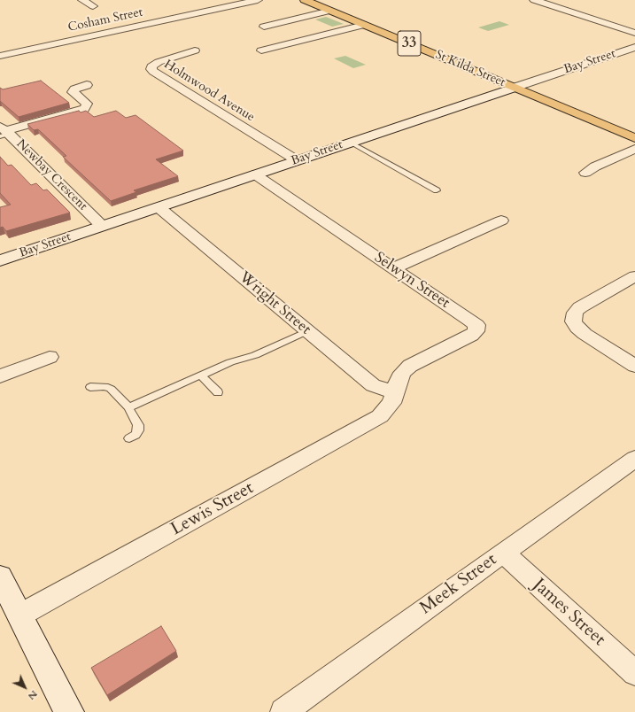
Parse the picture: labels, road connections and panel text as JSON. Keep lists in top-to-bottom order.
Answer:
{
  "streets": {
    "main road": ["33", "St Kilda Street"],
    "street": [
      "Cosham Street",
      "Bay Street",
      "Holmwood Avenue",
      "Newbay Crescent",
      "Selwyn Street",
      "Wright Street",
      "Lewis Street",
      "Meek Street",
      "James Street"
    ]
  },
  "crossings": [
    ["Bay Street", "St Kilda Street"],
    ["Bay Street", "Holmwood Avenue"],
    ["Bay Street", "Newbay Crescent"],
    ["Bay Street", "Selwyn Street"],
    ["Bay Street", "Wright Street"],
    ["Selwyn Street", "Wright Street"],
    ["Selwyn Street", "Lewis Street"],
    ["Wright Street", "Lewis Street"],
    ["Meek Street", "James Street"]
  ],
  "north": "bottom right"
}
